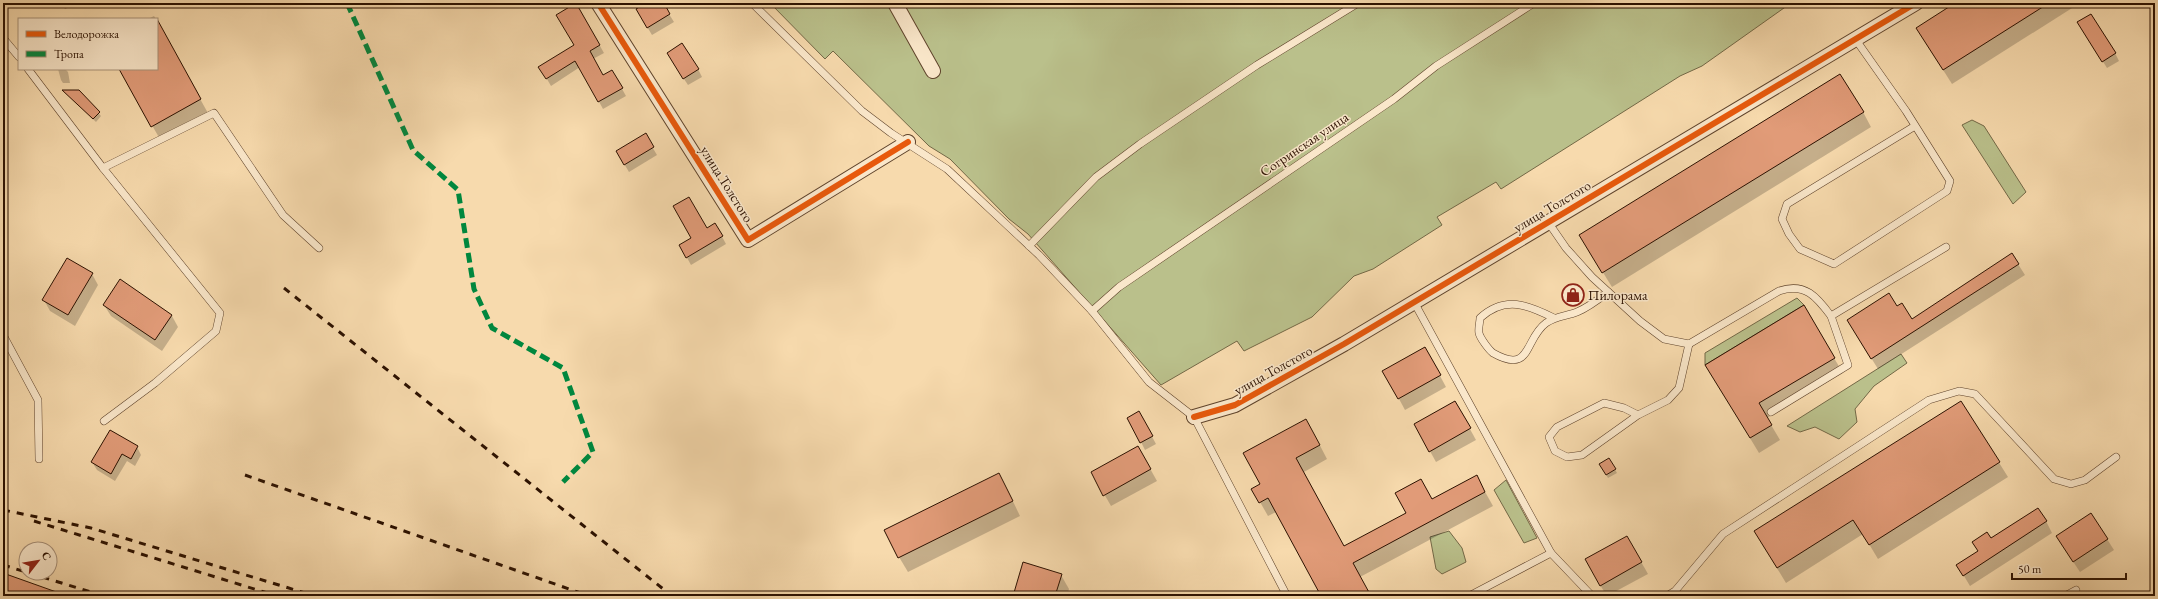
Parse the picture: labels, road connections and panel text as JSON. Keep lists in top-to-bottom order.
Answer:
{
  "streets": {
    "street": ["улица Толстого"],
    "lane": ["Согринская улица"]
  },
  "places": {
    "shop": ["Пилорама"]
  },
  "legend": ["Велодорожка", "Тропа"],
  "scale_bar": "50 m",
  "north": "top right"
}
